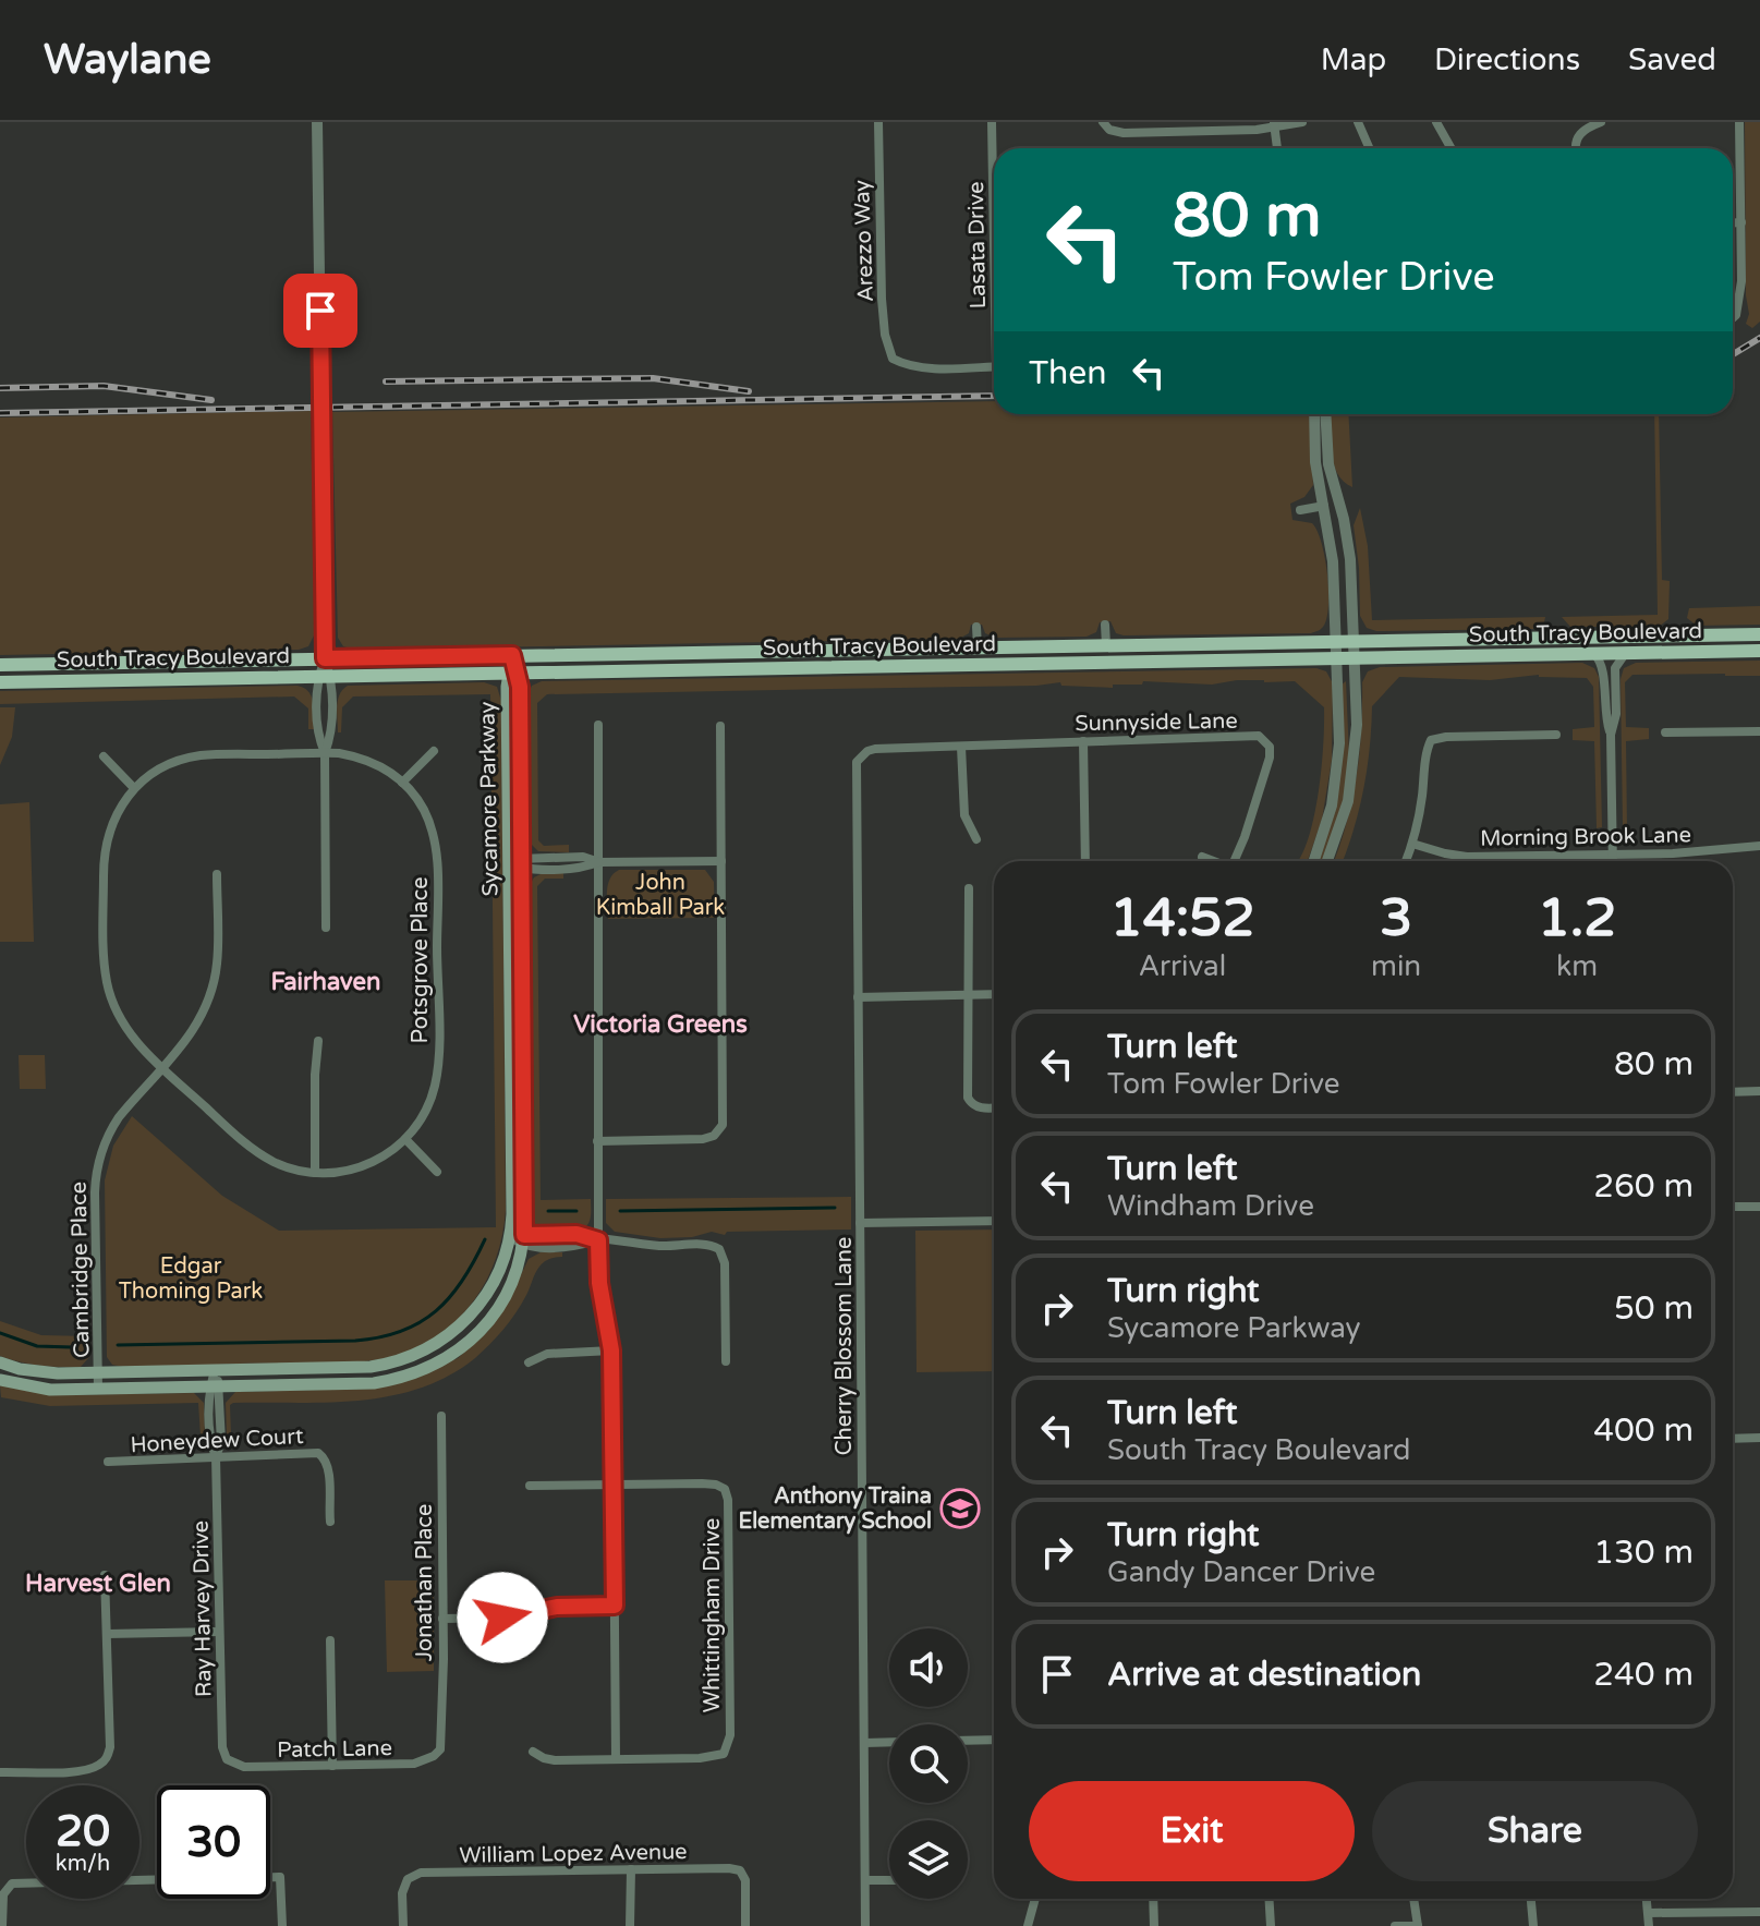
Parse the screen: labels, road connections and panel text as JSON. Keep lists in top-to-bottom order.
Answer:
{
  "streets": {
    "main road": ["South Tracy Boulevard", "Sycamore Parkway"],
    "street": [
      "Arezzo Way",
      "Lasata Drive",
      "Sunnyside Lane",
      "Morning Brook Lane",
      "Potsgrove Place",
      "Cambridge Place",
      "Cherry Blossom Lane",
      "Honeydew Court",
      "Jonathan Place",
      "Ray Harvey Drive",
      "Whittingham Drive",
      "Patch Lane",
      "William Lopez Avenue"
    ]
  },
  "crossings": [
    ["South Tracy Boulevard", "Sycamore Parkway"],
    ["Sunnyside Lane", "Cherry Blossom Lane"],
    ["Sycamore Parkway", "Cambridge Place"],
    ["Sycamore Parkway", "Ray Harvey Drive"],
    ["Honeydew Court", "Ray Harvey Drive"],
    ["Jonathan Place", "Patch Lane"],
    ["Ray Harvey Drive", "Patch Lane"]
  ],
  "districts": ["Fairhaven", "Victoria Greens", "Harvest Glen"],
  "parks": ["John Kimball Park", "Edgar Thoming Park"],
  "places": {
    "school or university": ["Anthony Traina Elementary School"]
  },
  "page": {
    "header": "Waylane",
    "nav": ["Map", "Directions", "Saved"],
    "turn": ["80 m", "Tom Fowler Drive"],
    "then": "Then",
    "eta": [
      "14:52",
      "Arrival",
      "3",
      "min",
      "1.2",
      "km"
    ],
    "list": [
      {
        "name": "Turn left",
        "note": "Tom Fowler Drive",
        "value": "80 m"
      },
      {
        "name": "Turn left",
        "note": "Windham Drive",
        "value": "260 m"
      },
      {
        "name": "Turn right",
        "note": "Sycamore Parkway",
        "value": "50 m"
      },
      {
        "name": "Turn left",
        "note": "South Tracy Boulevard",
        "value": "400 m"
      },
      {
        "name": "Turn right",
        "note": "Gandy Dancer Drive",
        "value": "130 m"
      },
      {
        "name": "Arrive at destination",
        "value": "240 m"
      }
    ],
    "buttons": ["Exit", "Share"],
    "speed": "20 km/h",
    "limit": "30"
  }
}
